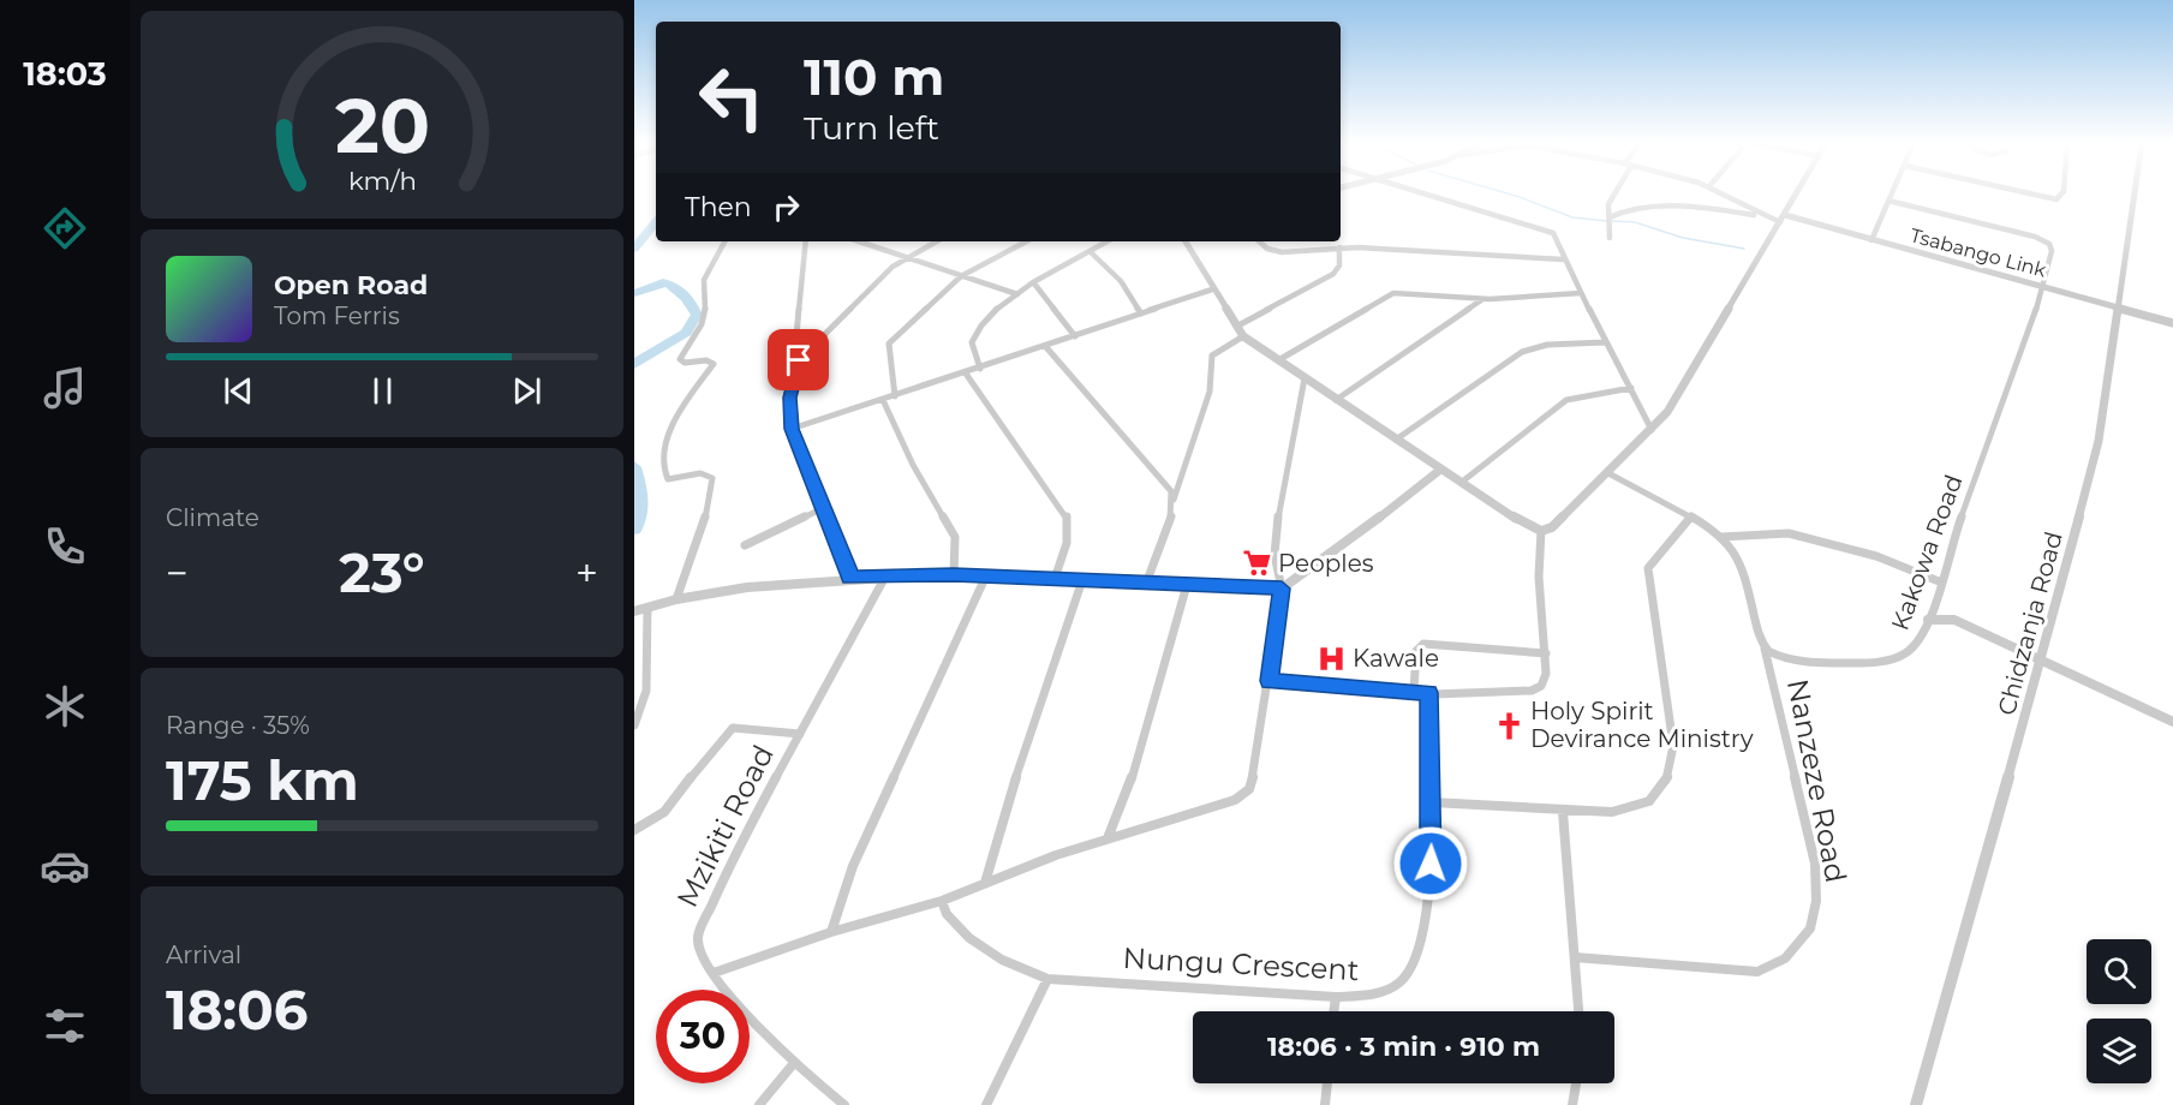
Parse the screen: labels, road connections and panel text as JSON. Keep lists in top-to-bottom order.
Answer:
{
  "streets": {
    "street": [
      "Tsabango Link",
      "Kakowa Road",
      "Chidzanja Road",
      "Nanzeze Road",
      "Mzikiti Road",
      "Nungu Crescent"
    ]
  },
  "crossings": [
    ["Tsabango Link", "Kakowa Road"],
    ["Tsabango Link", "Chidzanja Road"],
    ["Kakowa Road", "Nanzeze Road"]
  ],
  "places": {
    "supermarket": ["Peoples"],
    "hospital": ["Kawale"],
    "church": ["Holy Spirit Devirance Ministry"]
  },
  "page": {
    "tabs": "18:03",
    "turn": ["110 m", "Turn left"],
    "then": "Then",
    "song": ["Open Road", "Tom Ferris"],
    "tile": [
      "Climate",
      ["Range · 35%", "175 km"],
      ["Arrival", "18:06"]
    ],
    "heat": ["−", "23°", "+"],
    "limit": "30",
    "trip": "18:06 · 3 min · 910 m",
    "gauge": ["20", "km/h"]
  }
}
